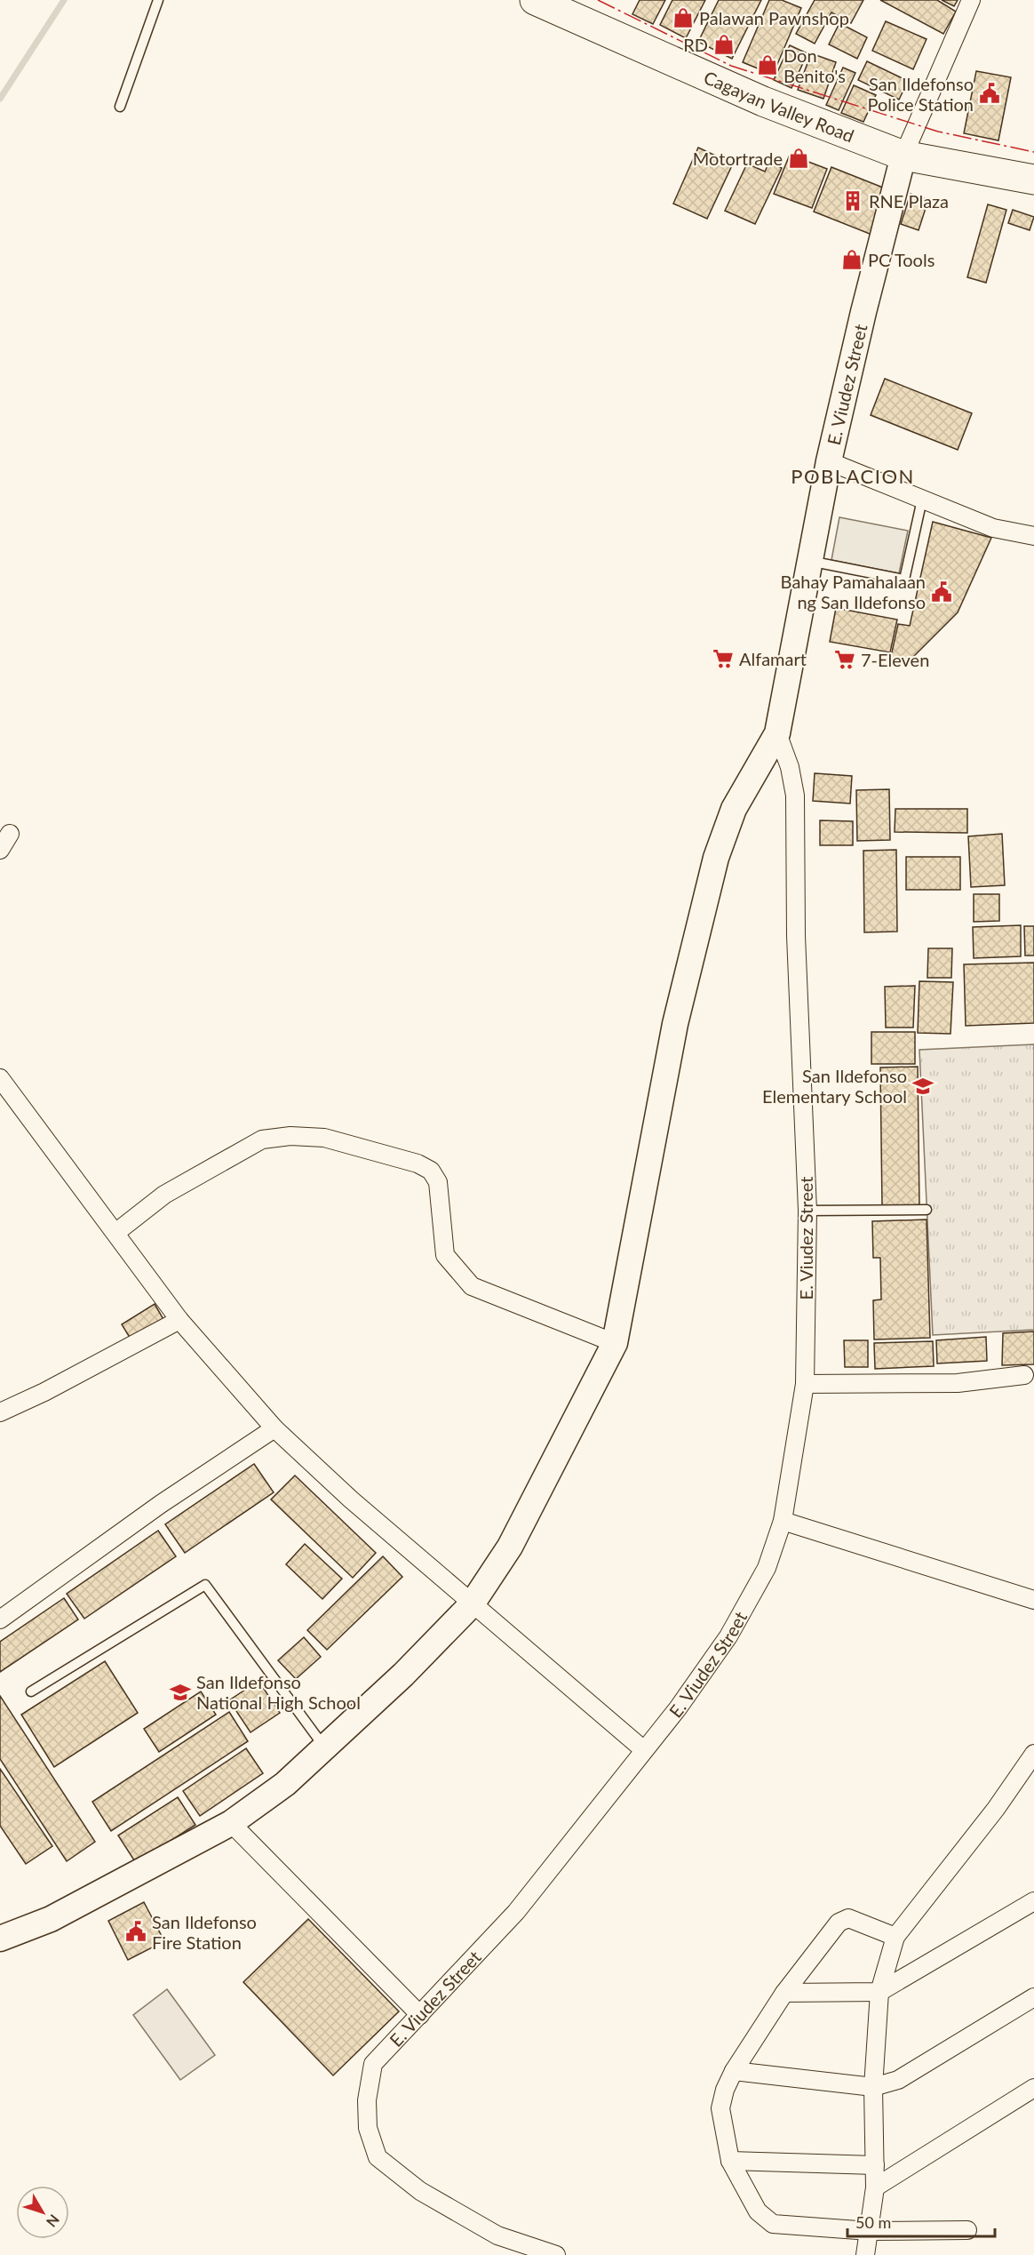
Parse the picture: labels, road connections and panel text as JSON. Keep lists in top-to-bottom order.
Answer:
{
  "streets": {
    "highway": ["Cagayan Valley Road"],
    "street": ["E. Viudez Street"]
  },
  "crossings": [
    ["Cagayan Valley Road", "E. Viudez Street"]
  ],
  "districts": ["POBLACION"],
  "places": {
    "shop": [
      "Palawan Pawnshop",
      "RD",
      "Don Benito's",
      "Motortrade",
      "PC Tools"
    ],
    "public building": ["San Ildefonso Police Station", "Bahay Pamahalaan ng San Ildefonso", "San Ildefonso Fire Station"],
    "building": ["RNE Plaza"],
    "supermarket": ["Alfamart", "7-Eleven"],
    "school or university": ["San Ildefonso Elementary School", "San Ildefonso National High School"]
  },
  "scale_bar": "50 m",
  "north": "bottom right"
}
